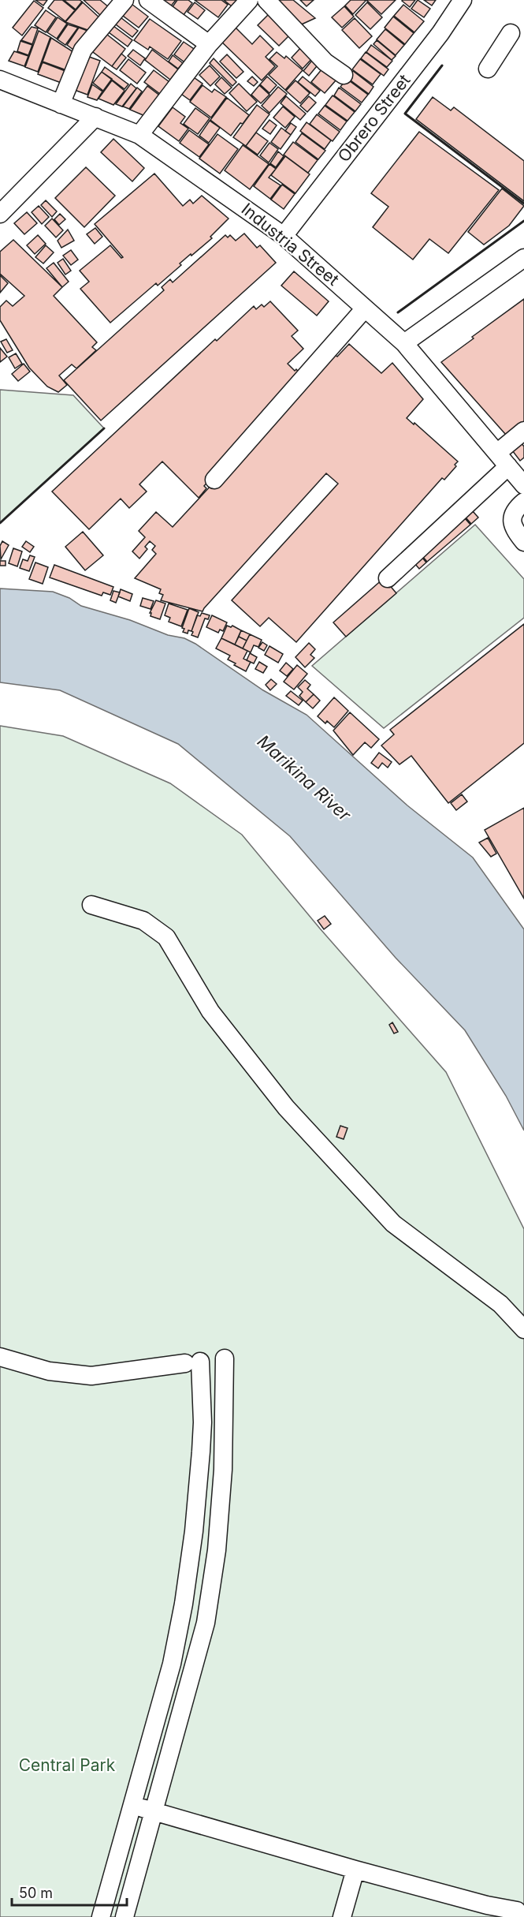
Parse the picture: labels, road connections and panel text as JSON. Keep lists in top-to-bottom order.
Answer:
{
  "streets": {
    "street": ["Obrero Street", "Industria Street"]
  },
  "crossings": [
    ["Obrero Street", "Industria Street"]
  ],
  "water": ["Marikina River"],
  "parks": ["Central Park"],
  "scale_bar": "50 m"
}
